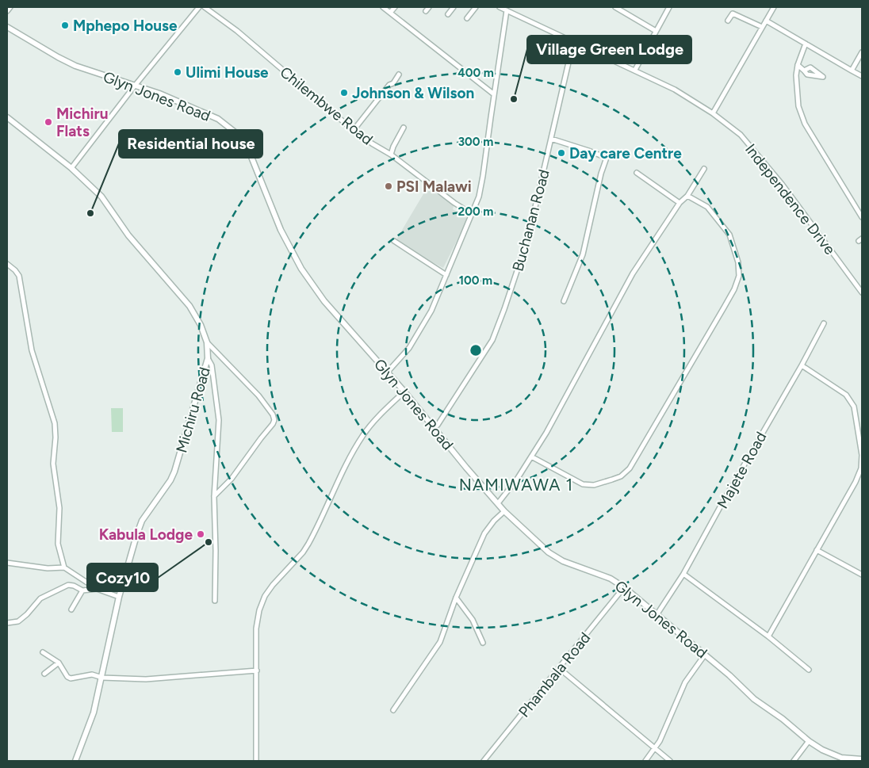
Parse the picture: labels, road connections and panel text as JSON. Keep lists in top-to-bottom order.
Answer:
{
  "streets": {
    "street": [
      "Glyn Jones Road",
      "Chilembwe Road",
      "Independence Drive",
      "Buchanan Road",
      "Michiru Road",
      "Majete Road",
      "Phambala Road"
    ]
  },
  "crossings": [
    ["Glyn Jones Road", "Buchanan Road"],
    ["Glyn Jones Road", "Majete Road"],
    ["Glyn Jones Road", "Phambala Road"],
    ["Independence Drive", "Buchanan Road"]
  ],
  "districts": ["NAMIWAWA 1"],
  "places": [
    "Mphepo House",
    "Ulimi House",
    "Johnson & Wilson",
    "Village Green Lodge",
    "Michiru Flats",
    "Day care Centre",
    "PSI Malawi",
    "Residential house",
    "Kabula Lodge",
    "Cozy10"
  ],
  "rings": [
    "400 m",
    "300 m",
    "200 m",
    "100 m"
  ]
}
